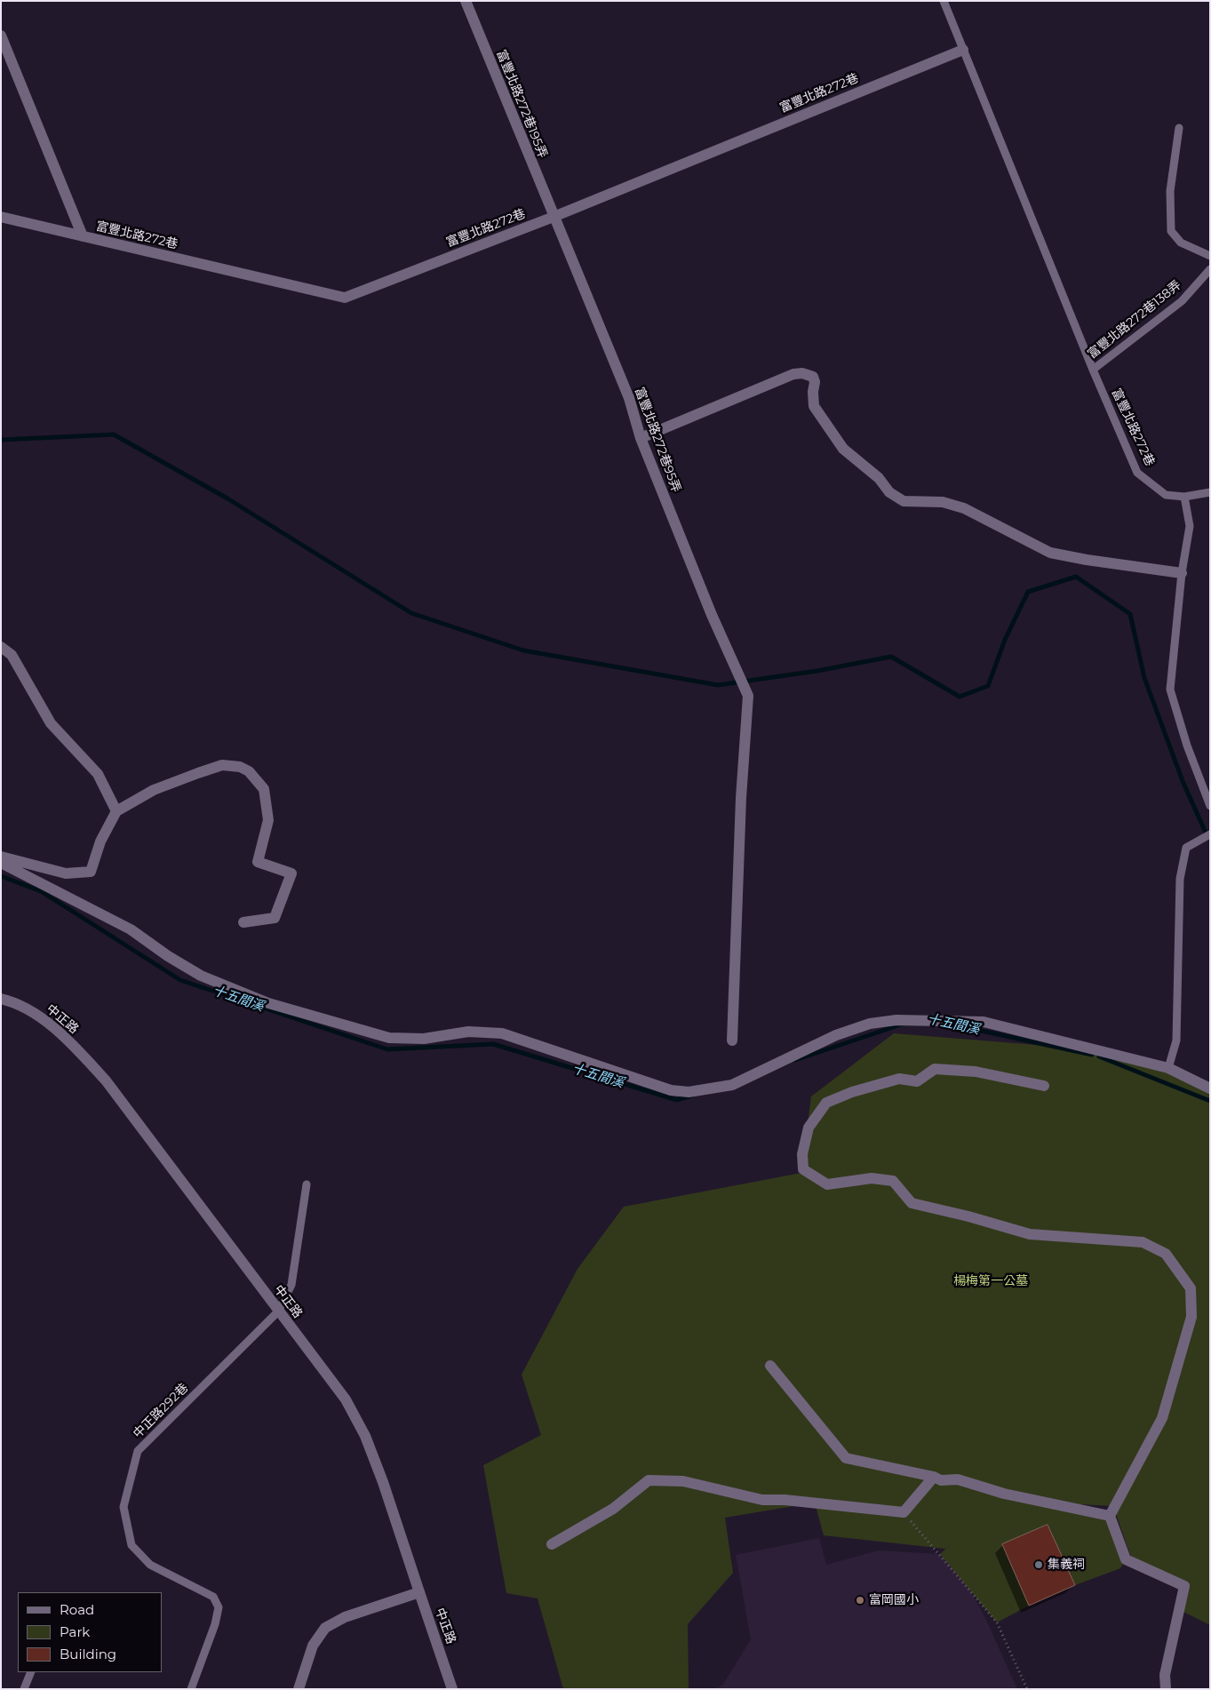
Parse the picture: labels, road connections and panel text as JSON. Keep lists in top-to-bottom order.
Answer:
{
  "streets": {
    "street": [
      "富豐北路272巷",
      "富豐北路272巷195弄",
      "富豐北路272巷95弄",
      "中正路"
    ],
    "lane": ["富豐北路272巷138弄", "中正路292巷"]
  },
  "crossings": [
    ["富豐北路272巷", "富豐北路272巷195弄"],
    ["富豐北路272巷", "富豐北路272巷138弄"],
    ["富豐北路272巷", "富豐北路272巷95弄"],
    ["富豐北路272巷195弄", "富豐北路272巷95弄"],
    ["中正路", "中正路292巷"]
  ],
  "water": ["十五間溪"],
  "parks": ["楊梅第一公墓"],
  "places": ["集義祠", "富岡國小"],
  "legend": ["Road", "Park", "Building"]
}
